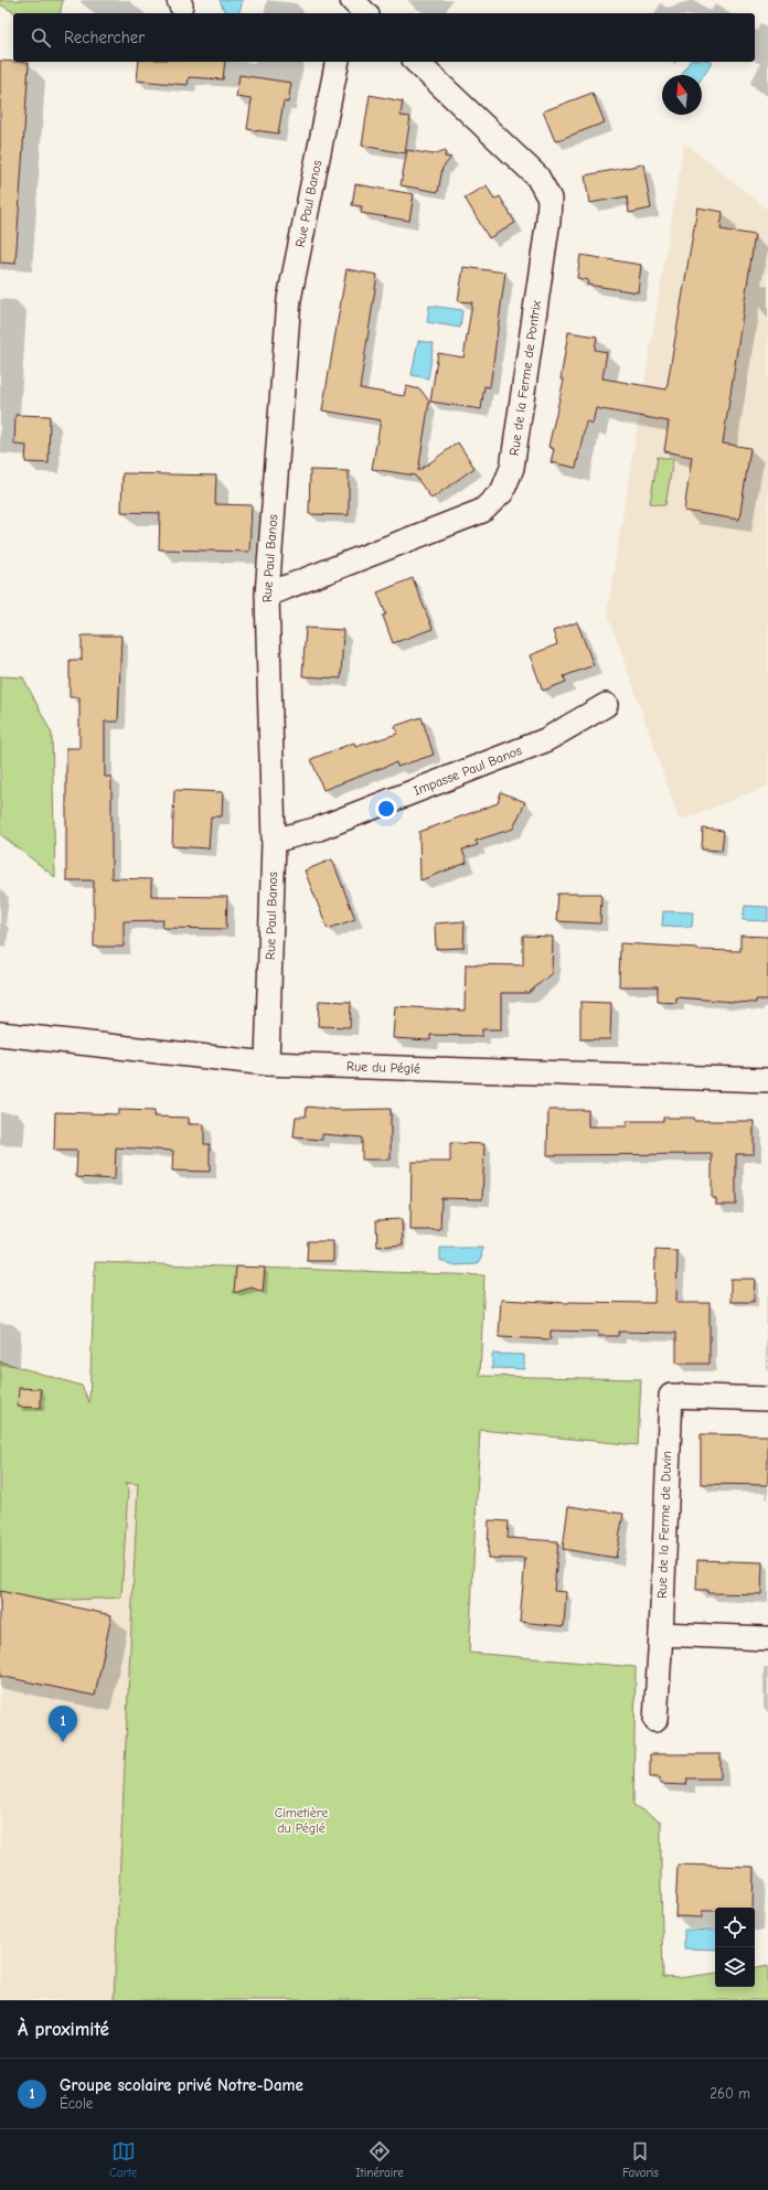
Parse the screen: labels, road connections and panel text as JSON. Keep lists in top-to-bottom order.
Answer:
{
  "streets": {
    "street": [
      "Rue Paul Banos",
      "Rue de la Ferme de Pontrix",
      "Impasse Paul Banos",
      "Rue du Péglé",
      "Rue de la Ferme de Duvin"
    ]
  },
  "crossings": [
    ["Rue Paul Banos", "Rue de la Ferme de Pontrix"],
    ["Rue Paul Banos", "Impasse Paul Banos"],
    ["Rue Paul Banos", "Rue du Péglé"]
  ],
  "parks": ["Cimetière du Péglé"],
  "north": "top",
  "page": {
    "search": "Rechercher",
    "pins": "1",
    "heading": "À proximité",
    "list": [
      {
        "mark": "1",
        "name": "Groupe scolaire privé Notre-Dame",
        "note": "École",
        "value": "260 m"
      }
    ],
    "nav": ["Carte", "Itinéraire", "Favoris"]
  }
}
